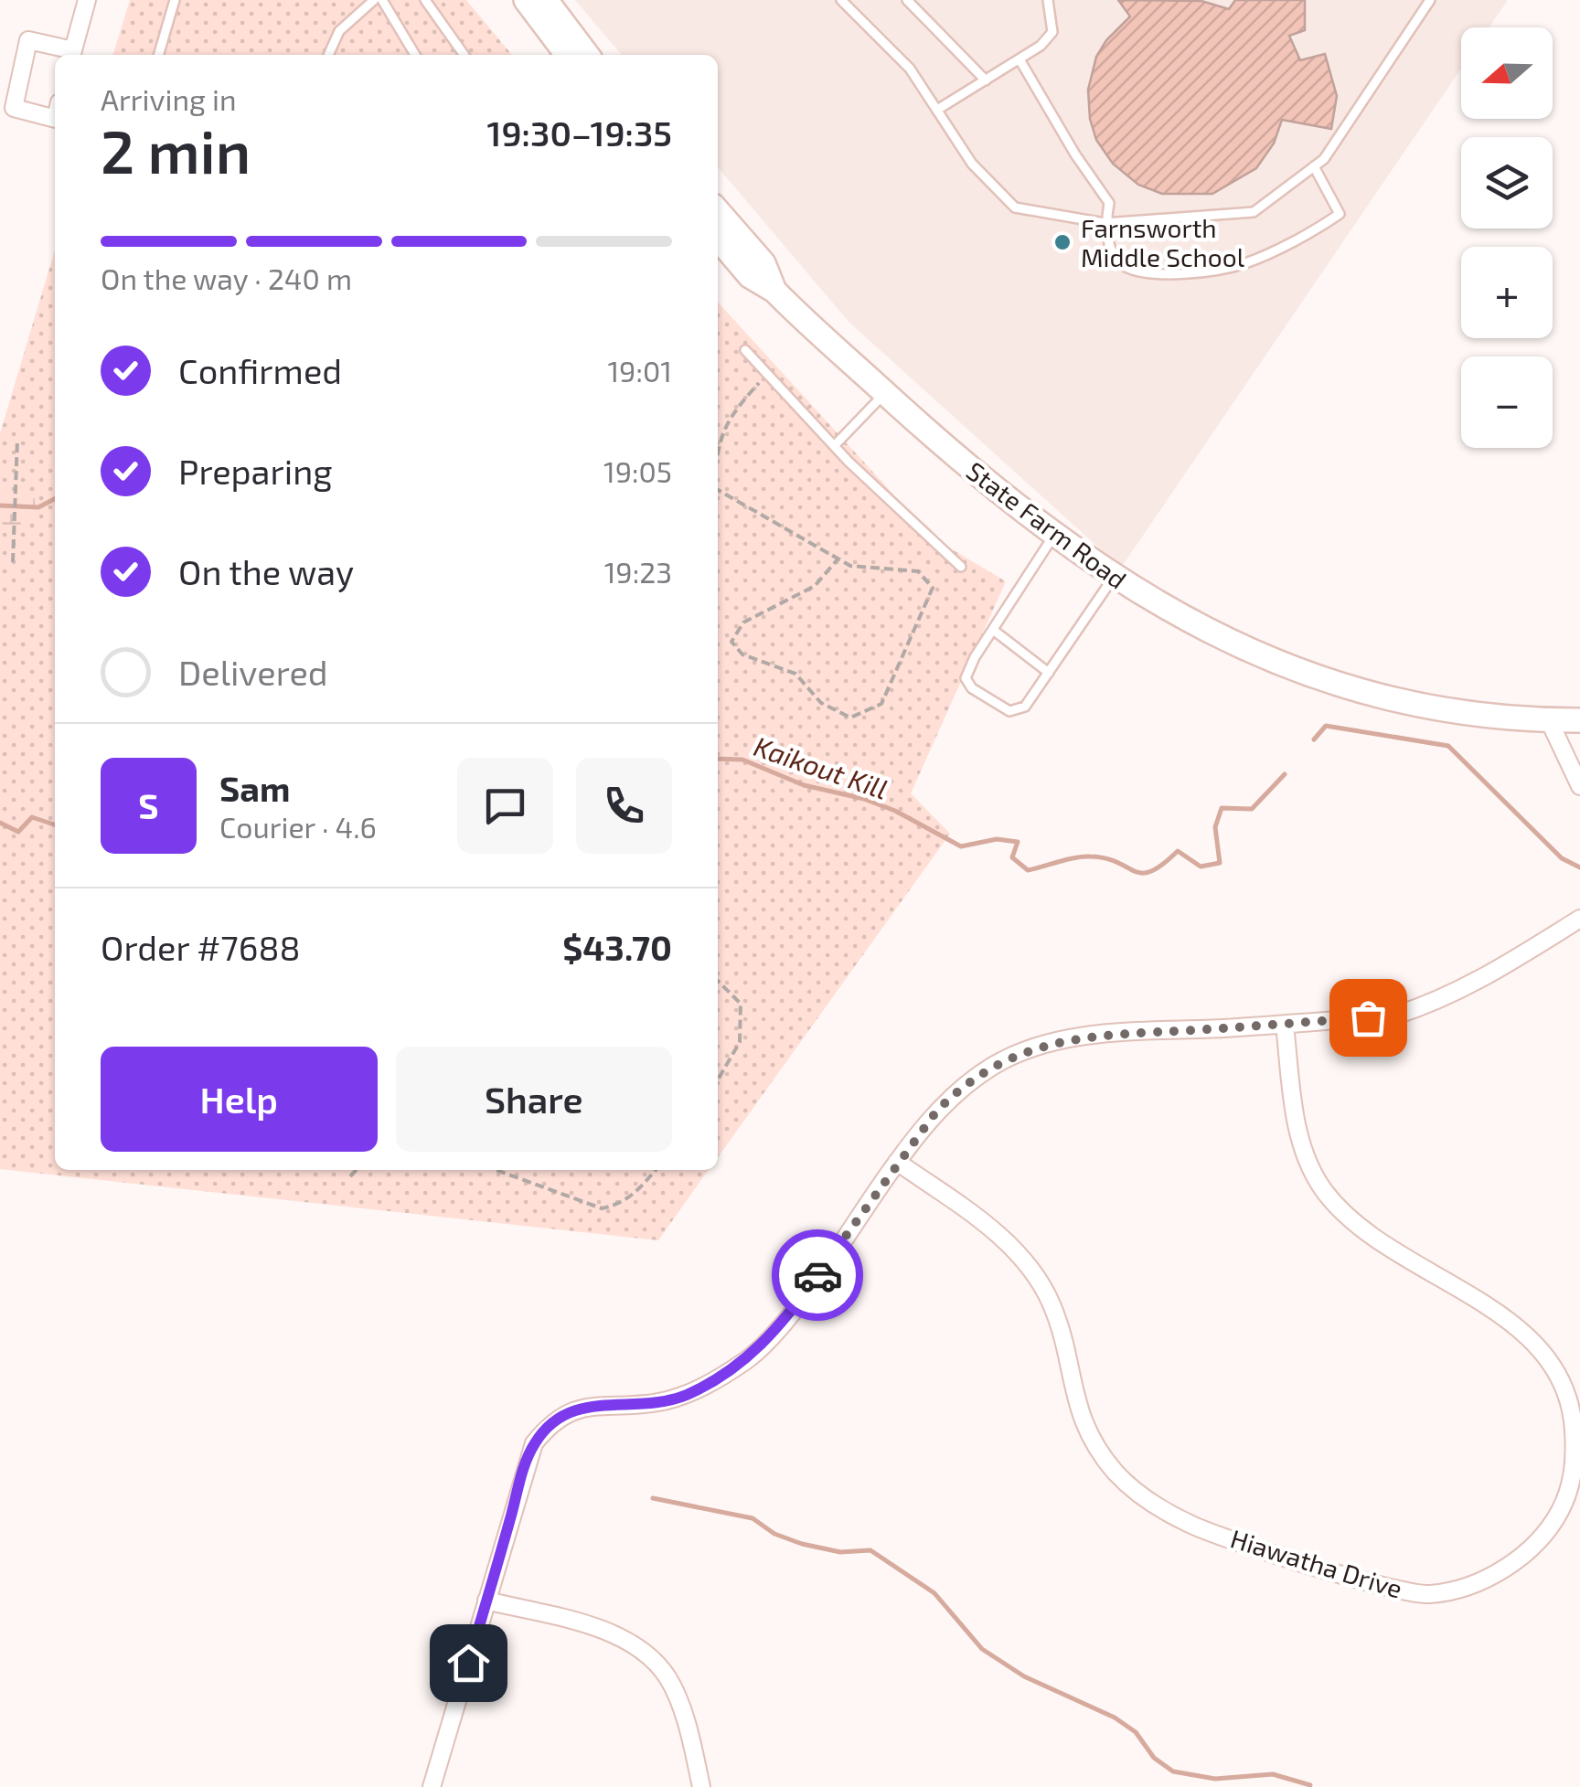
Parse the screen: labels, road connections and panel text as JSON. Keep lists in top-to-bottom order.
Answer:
{
  "streets": {
    "main road": ["State Farm Road"],
    "street": ["Hiawatha Drive"]
  },
  "water": ["Kaikout Kill"],
  "places": ["Farnsworth Middle School"],
  "north": "left",
  "page": {
    "map_buttons": ["+", "−"],
    "heading": ["2 min", "Arriving in", "19:30–19:35"],
    "panel": [
      "Sam",
      "Courier · 4.6",
      "Order #7688",
      "$43.70"
    ],
    "bar": "On the way · 240 m",
    "list": [
      ["Confirmed", "19:01"],
      ["Preparing", "19:05"],
      ["On the way", "19:23"],
      "Delivered"
    ],
    "round": "S",
    "buttons": ["Help", "Share"]
  }
}
